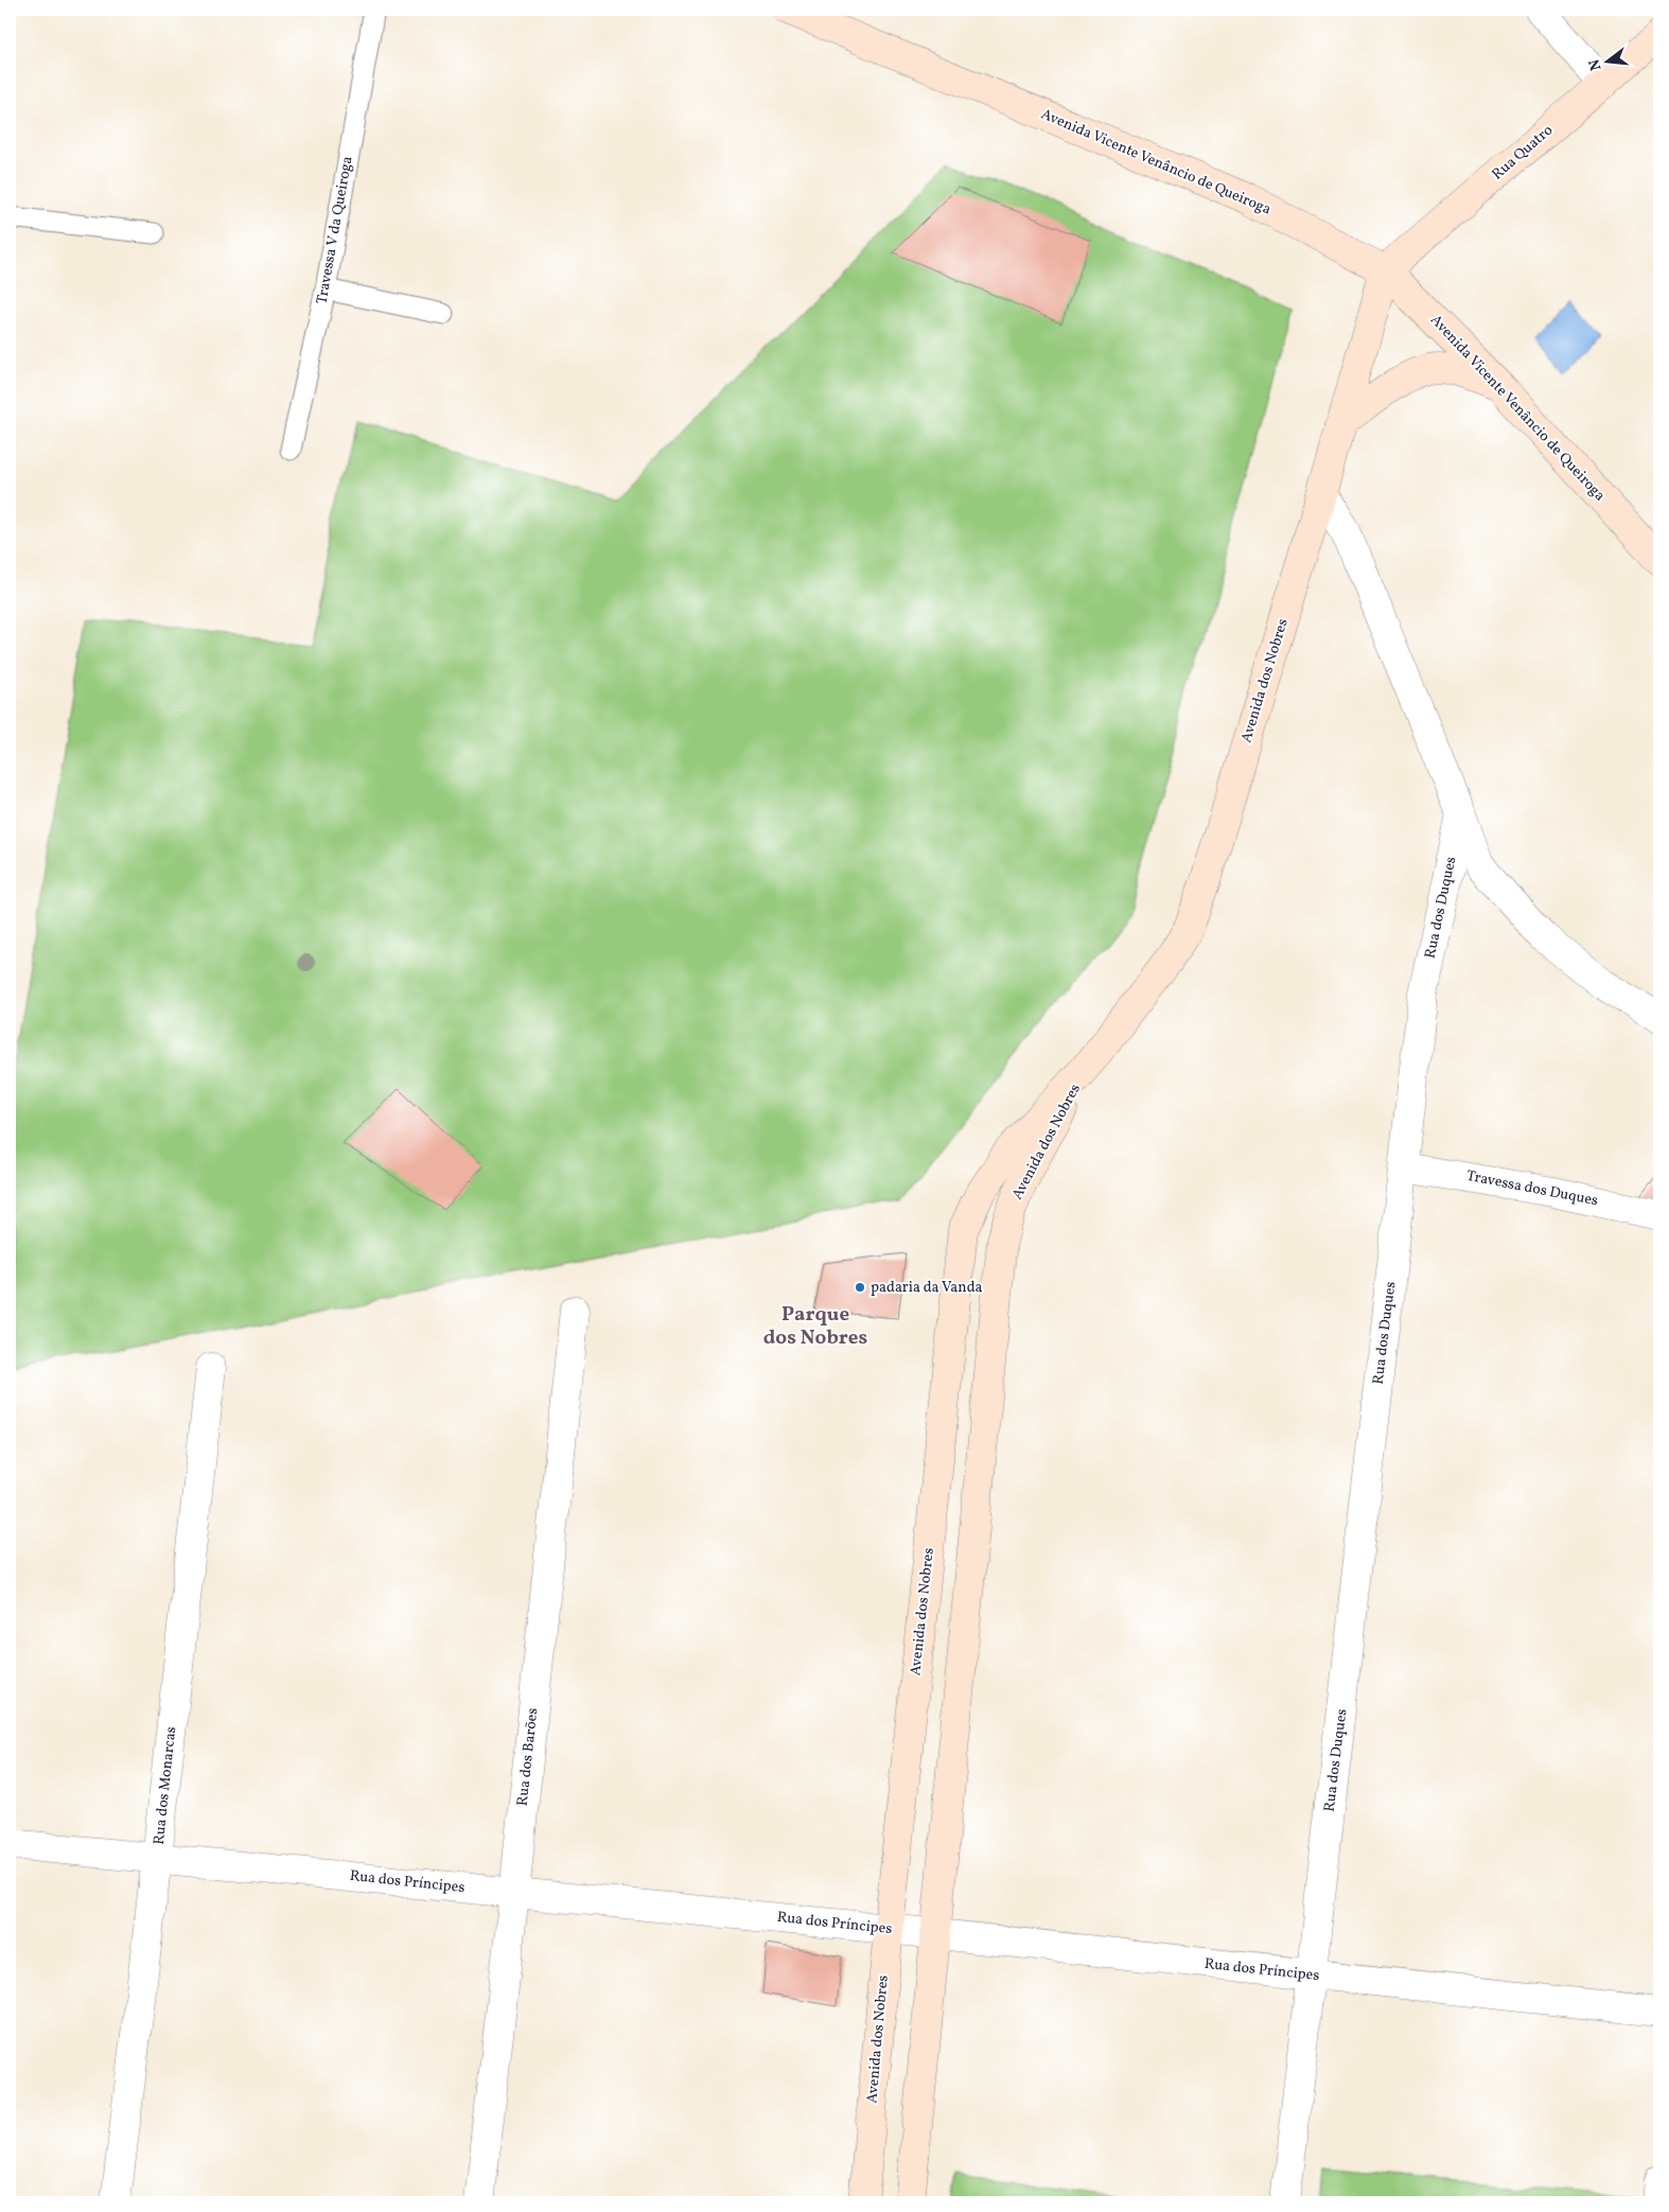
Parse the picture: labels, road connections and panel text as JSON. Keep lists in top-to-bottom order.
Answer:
{
  "streets": {
    "main road": ["Rua Quatro", "Avenida Vicente Venâncio de Queiroga", "Avenida dos Nobres"],
    "street": [
      "Rua dos Duques",
      "Travessa dos Duques",
      "Rua dos Barões",
      "Rua dos Monarcas",
      "Rua dos Príncipes"
    ],
    "lane": ["Travessa V da Queiroga"]
  },
  "crossings": [
    ["Rua Quatro", "Avenida Vicente Venâncio de Queiroga"],
    ["Rua Quatro", "Avenida dos Nobres"],
    ["Avenida Vicente Venâncio de Queiroga", "Avenida dos Nobres"],
    ["Avenida dos Nobres", "Rua dos Príncipes"],
    ["Rua dos Duques", "Travessa dos Duques"],
    ["Rua dos Duques", "Rua dos Príncipes"],
    ["Rua dos Barões", "Rua dos Príncipes"],
    ["Rua dos Monarcas", "Rua dos Príncipes"]
  ],
  "districts": ["Parque dos Nobres"],
  "places": ["padaria da Vanda"],
  "north": "left"
}
